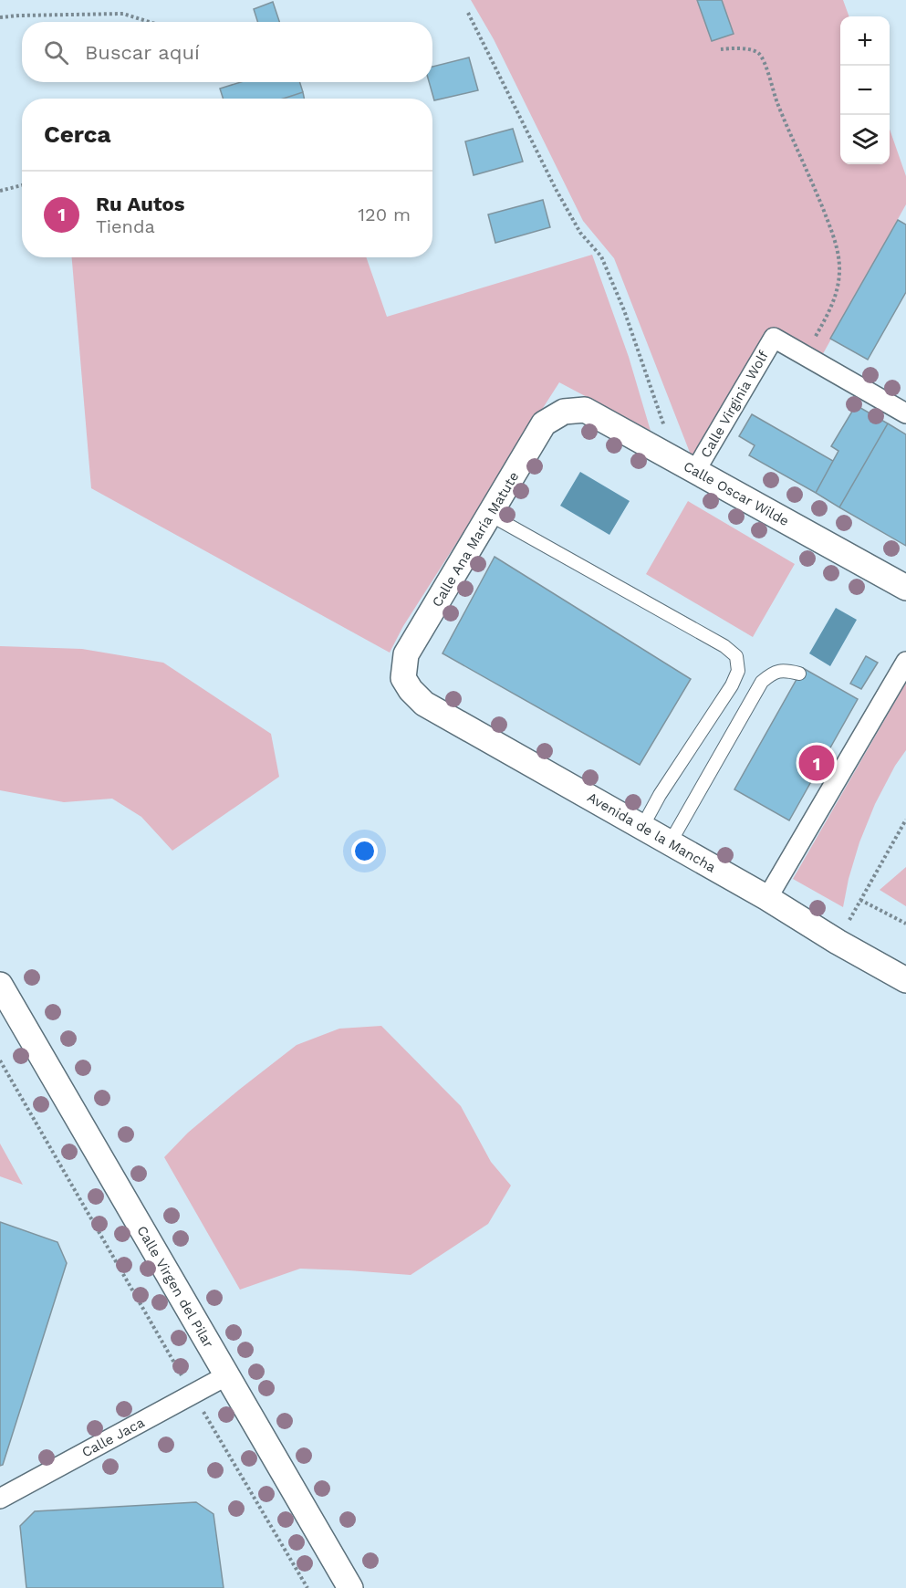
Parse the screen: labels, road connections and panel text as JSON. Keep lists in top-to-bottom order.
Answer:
{
  "streets": {
    "street": [
      "Calle Virginia Wolf",
      "Calle Oscar Wilde",
      "Calle Ana María Matute",
      "Avenida de la Mancha",
      "Calle Virgen del Pilar",
      "Calle Jaca"
    ]
  },
  "crossings": [
    ["Calle Virginia Wolf", "Calle Oscar Wilde"],
    ["Calle Oscar Wilde", "Calle Ana María Matute"],
    ["Calle Ana María Matute", "Avenida de la Mancha"],
    ["Calle Virgen del Pilar", "Calle Jaca"]
  ],
  "page": {
    "map_buttons": ["+", "−"],
    "search": "Buscar aquí",
    "heading": "Cerca",
    "list": [
      {
        "mark": "1",
        "name": "Ru Autos",
        "note": "Tienda",
        "value": "120 m"
      }
    ],
    "pins": "1"
  }
}
